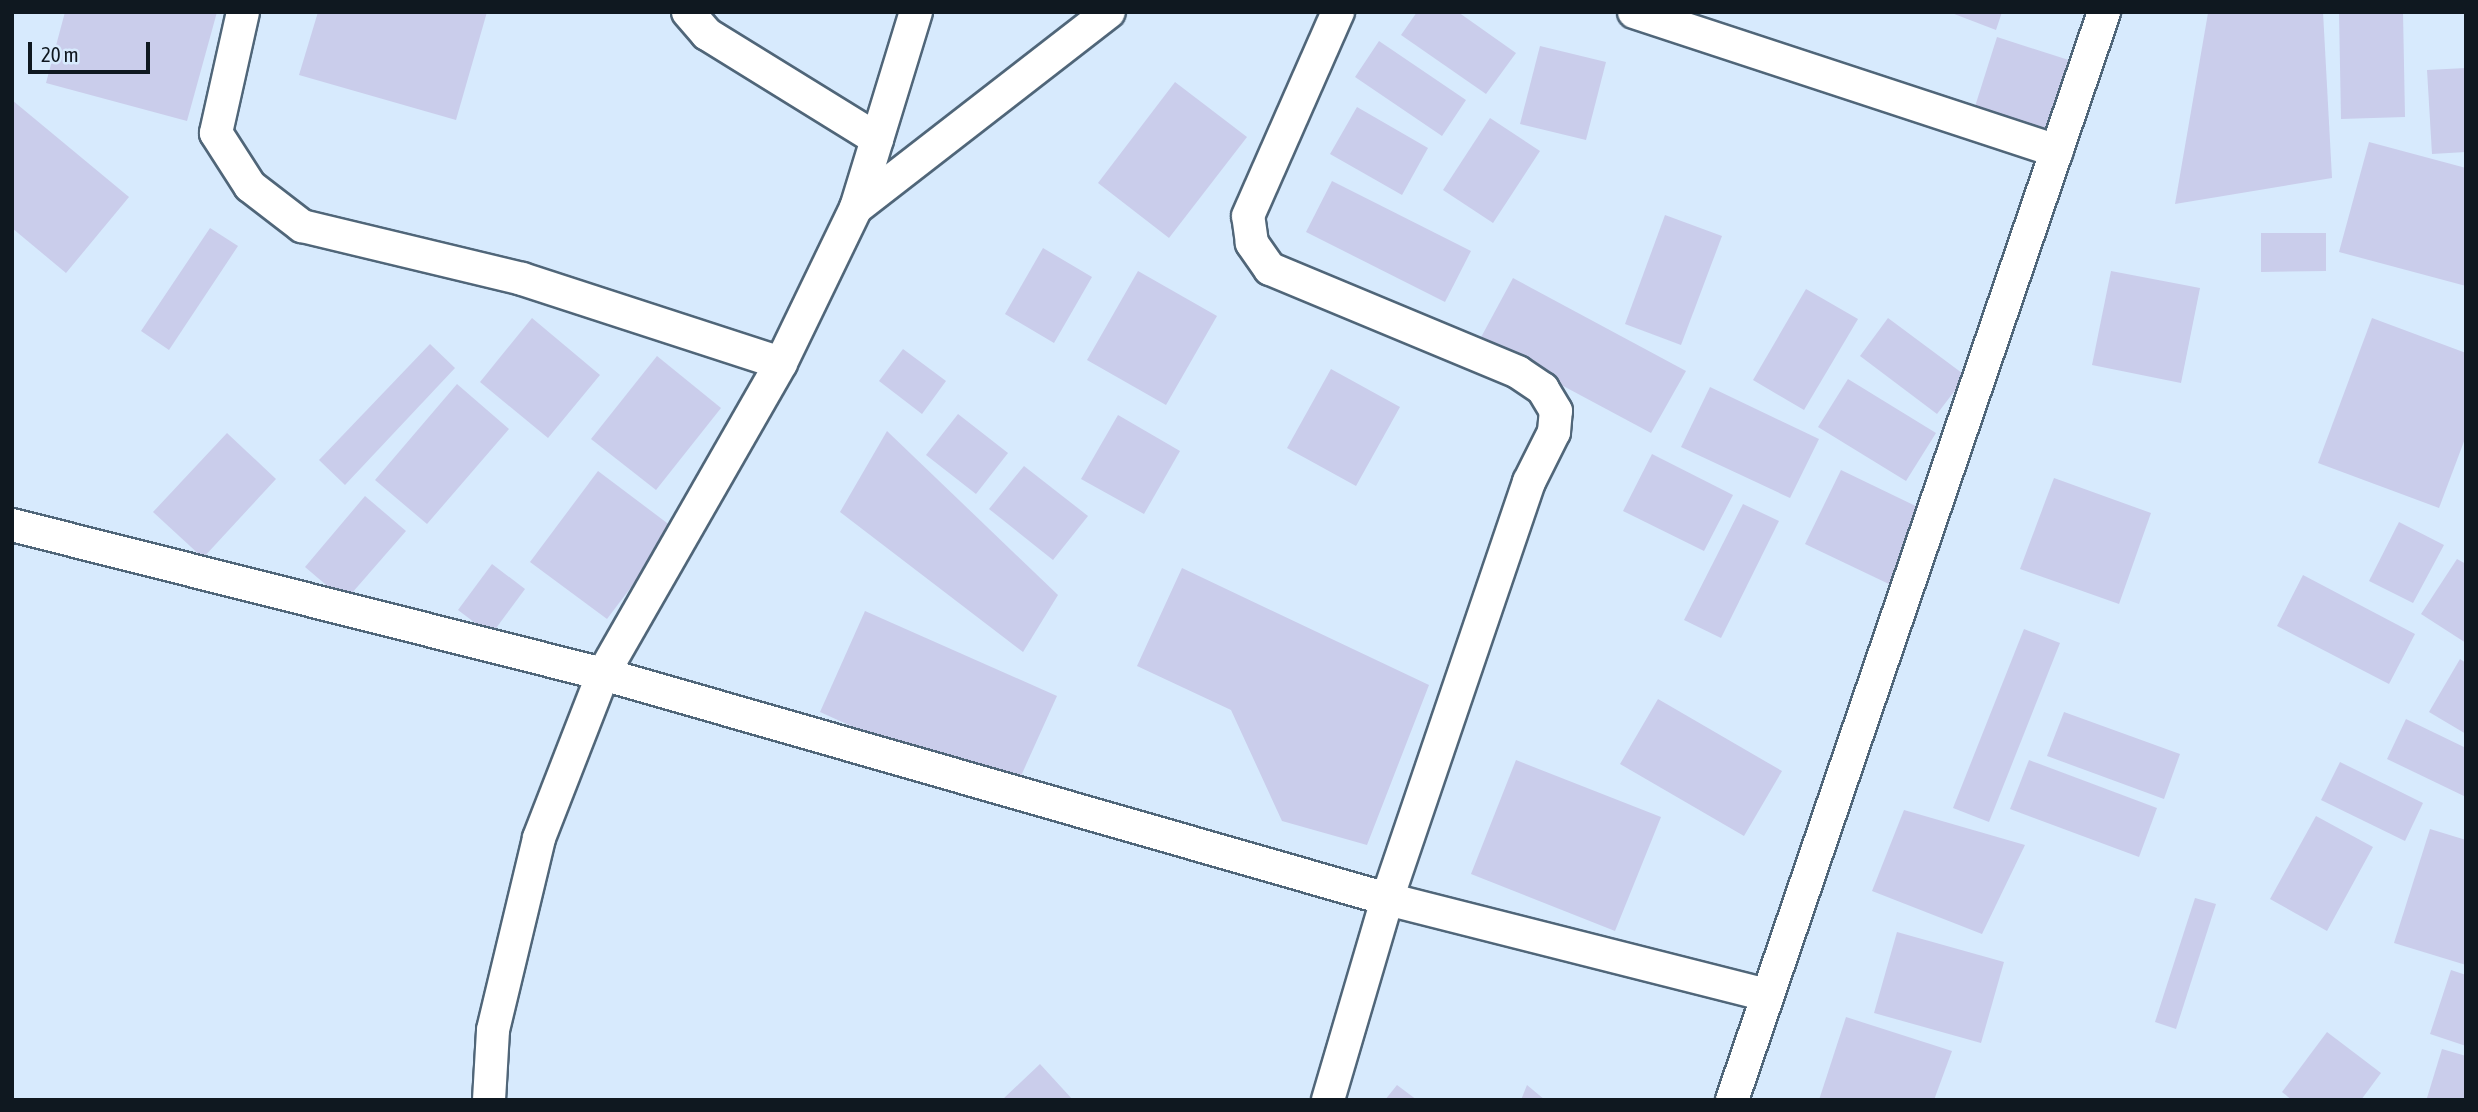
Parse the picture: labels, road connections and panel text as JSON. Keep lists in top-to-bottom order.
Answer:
{
  "scale_bar": "20 m"
}
